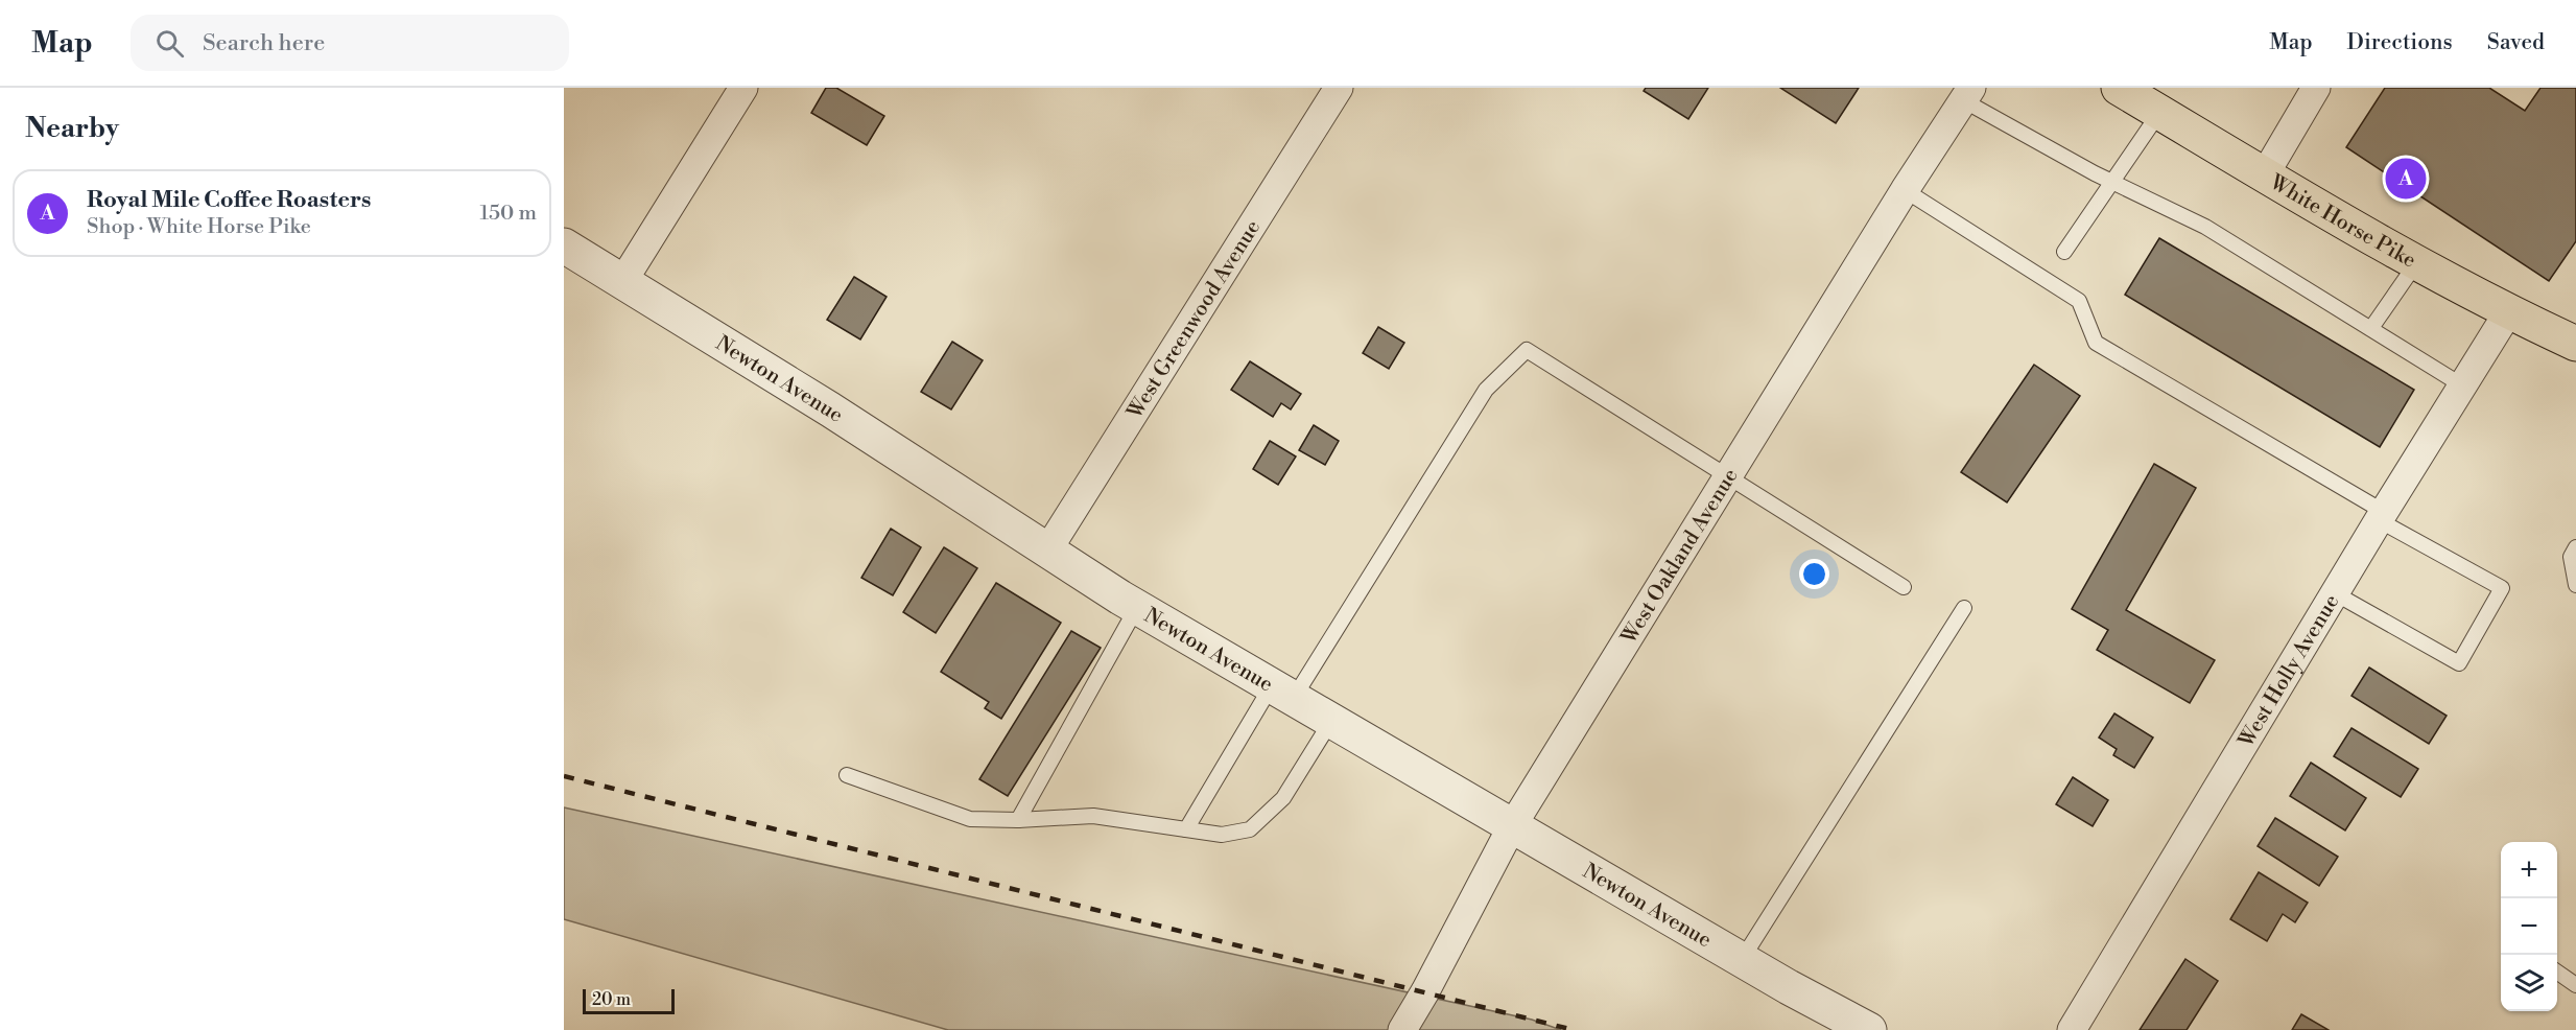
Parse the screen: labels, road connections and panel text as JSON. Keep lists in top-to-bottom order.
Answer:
{
  "streets": {
    "highway": ["White Horse Pike"],
    "street": [
      "West Greenwood Avenue",
      "Newton Avenue",
      "West Oakland Avenue",
      "West Holly Avenue"
    ]
  },
  "crossings": [
    ["White Horse Pike", "West Holly Avenue"],
    ["West Greenwood Avenue", "Newton Avenue"],
    ["Newton Avenue", "West Oakland Avenue"]
  ],
  "scale_bar": "20 m",
  "page": {
    "header": "Map",
    "search": "Search here",
    "nav": ["Map", "Directions", "Saved"],
    "heading": "Nearby",
    "pins": "A",
    "list": [
      {
        "mark": "A",
        "name": "Royal Mile Coffee Roasters",
        "note": "Shop · White Horse Pike",
        "value": "150 m"
      }
    ],
    "map_buttons": ["+", "−"],
    "scale": "20 m"
  }
}
